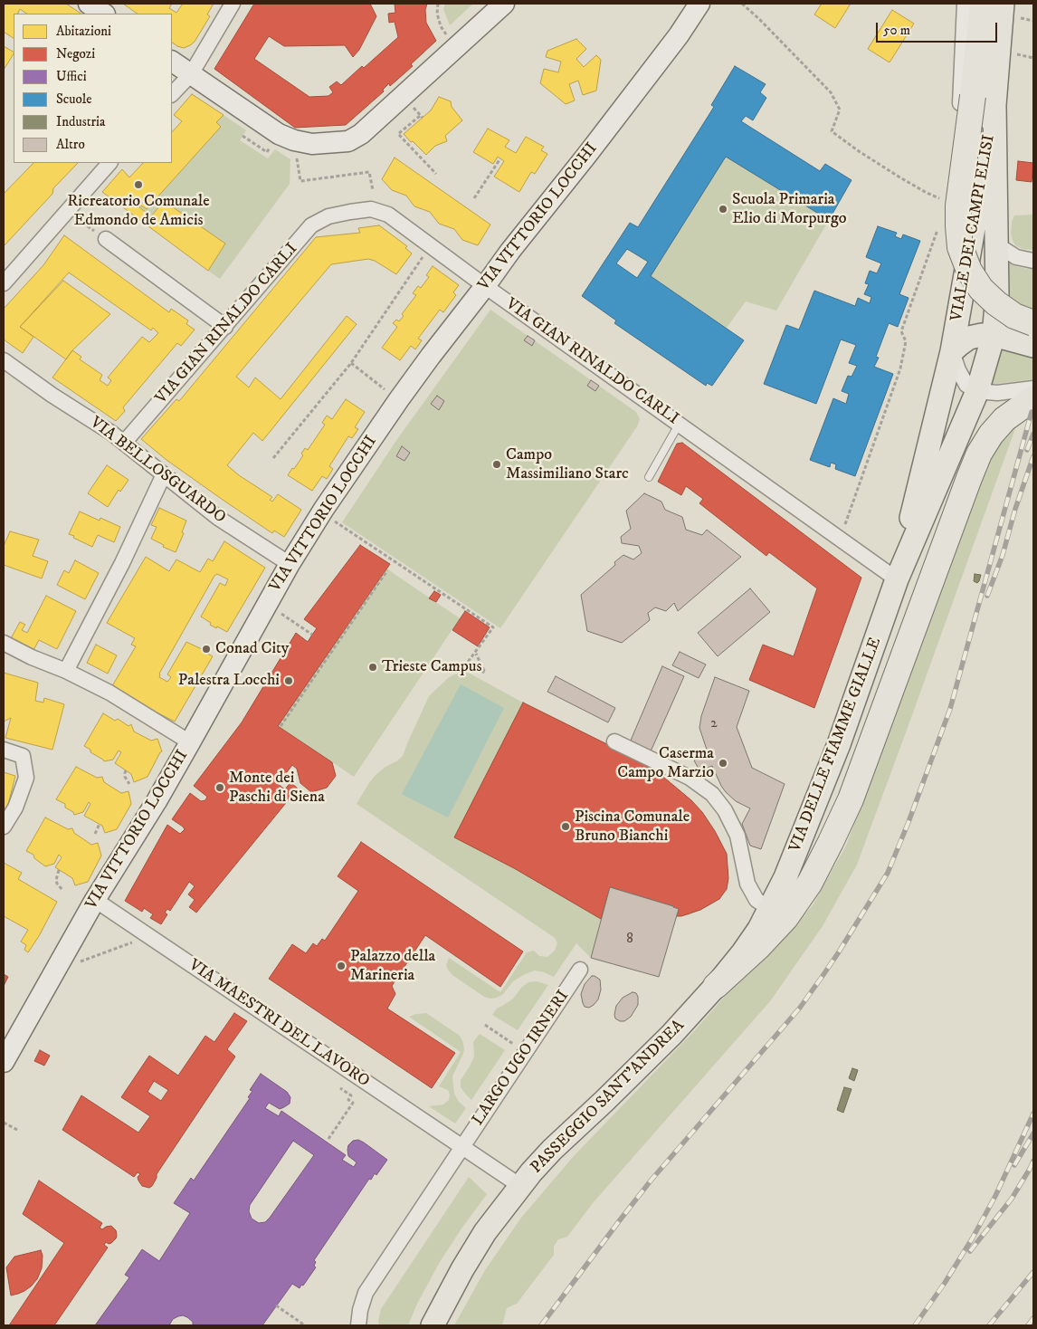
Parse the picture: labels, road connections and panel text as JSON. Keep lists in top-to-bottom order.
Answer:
{
  "streets": {
    "main road": [
      "VIA VITTORIO LOCCHI",
      "VIALE DEI CAMPI ELISI",
      "VIA DELLE FIAMME GIALLE",
      "PASSEGGIO SANT'ANDREA"
    ],
    "street": [
      "VIA GIAN RINALDO CARLI",
      "VIA BELLOSGUARDO",
      "VIA MAESTRI DEL LAVORO",
      "LARGO UGO IRNERI"
    ]
  },
  "crossings": [
    ["VIA VITTORIO LOCCHI", "VIA GIAN RINALDO CARLI"],
    ["VIA VITTORIO LOCCHI", "VIA BELLOSGUARDO"],
    ["VIA VITTORIO LOCCHI", "VIA MAESTRI DEL LAVORO"],
    ["VIALE DEI CAMPI ELISI", "VIA DELLE FIAMME GIALLE"],
    ["VIA GIAN RINALDO CARLI", "VIA BELLOSGUARDO"],
    ["VIA GIAN RINALDO CARLI", "VIA DELLE FIAMME GIALLE"],
    ["VIA DELLE FIAMME GIALLE", "PASSEGGIO SANT'ANDREA"],
    ["VIA MAESTRI DEL LAVORO", "LARGO UGO IRNERI"]
  ],
  "places": [
    "Ricreatorio Comunale Edmondo de Amicis",
    "Scuola Primaria Elio di Morpurgo",
    "Campo Massimiliano Starc",
    "Conad City",
    "Trieste Campus",
    "Palestra Locchi",
    "Caserma Campo Marzio",
    "Monte dei Paschi di Siena",
    "Piscina Comunale Bruno Bianchi",
    "Palazzo della Marineria"
  ],
  "house_numbers": ["2", "8"],
  "legend": [
    "Abitazioni",
    "Negozi",
    "Uffici",
    "Scuole",
    "Industria",
    "Altro"
  ],
  "scale_bar": "50 m"
}
